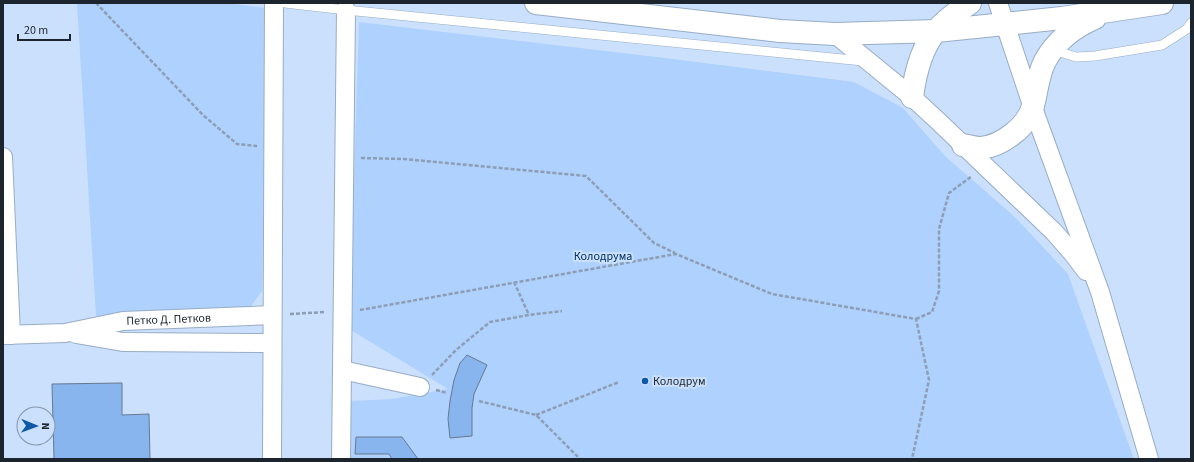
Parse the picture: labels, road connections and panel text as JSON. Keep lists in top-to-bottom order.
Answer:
{
  "streets": {
    "street": ["Петко Д. Петков"]
  },
  "parks": ["Колодрума"],
  "places": ["Колодрум"],
  "scale_bar": "20 m",
  "north": "right"
}
